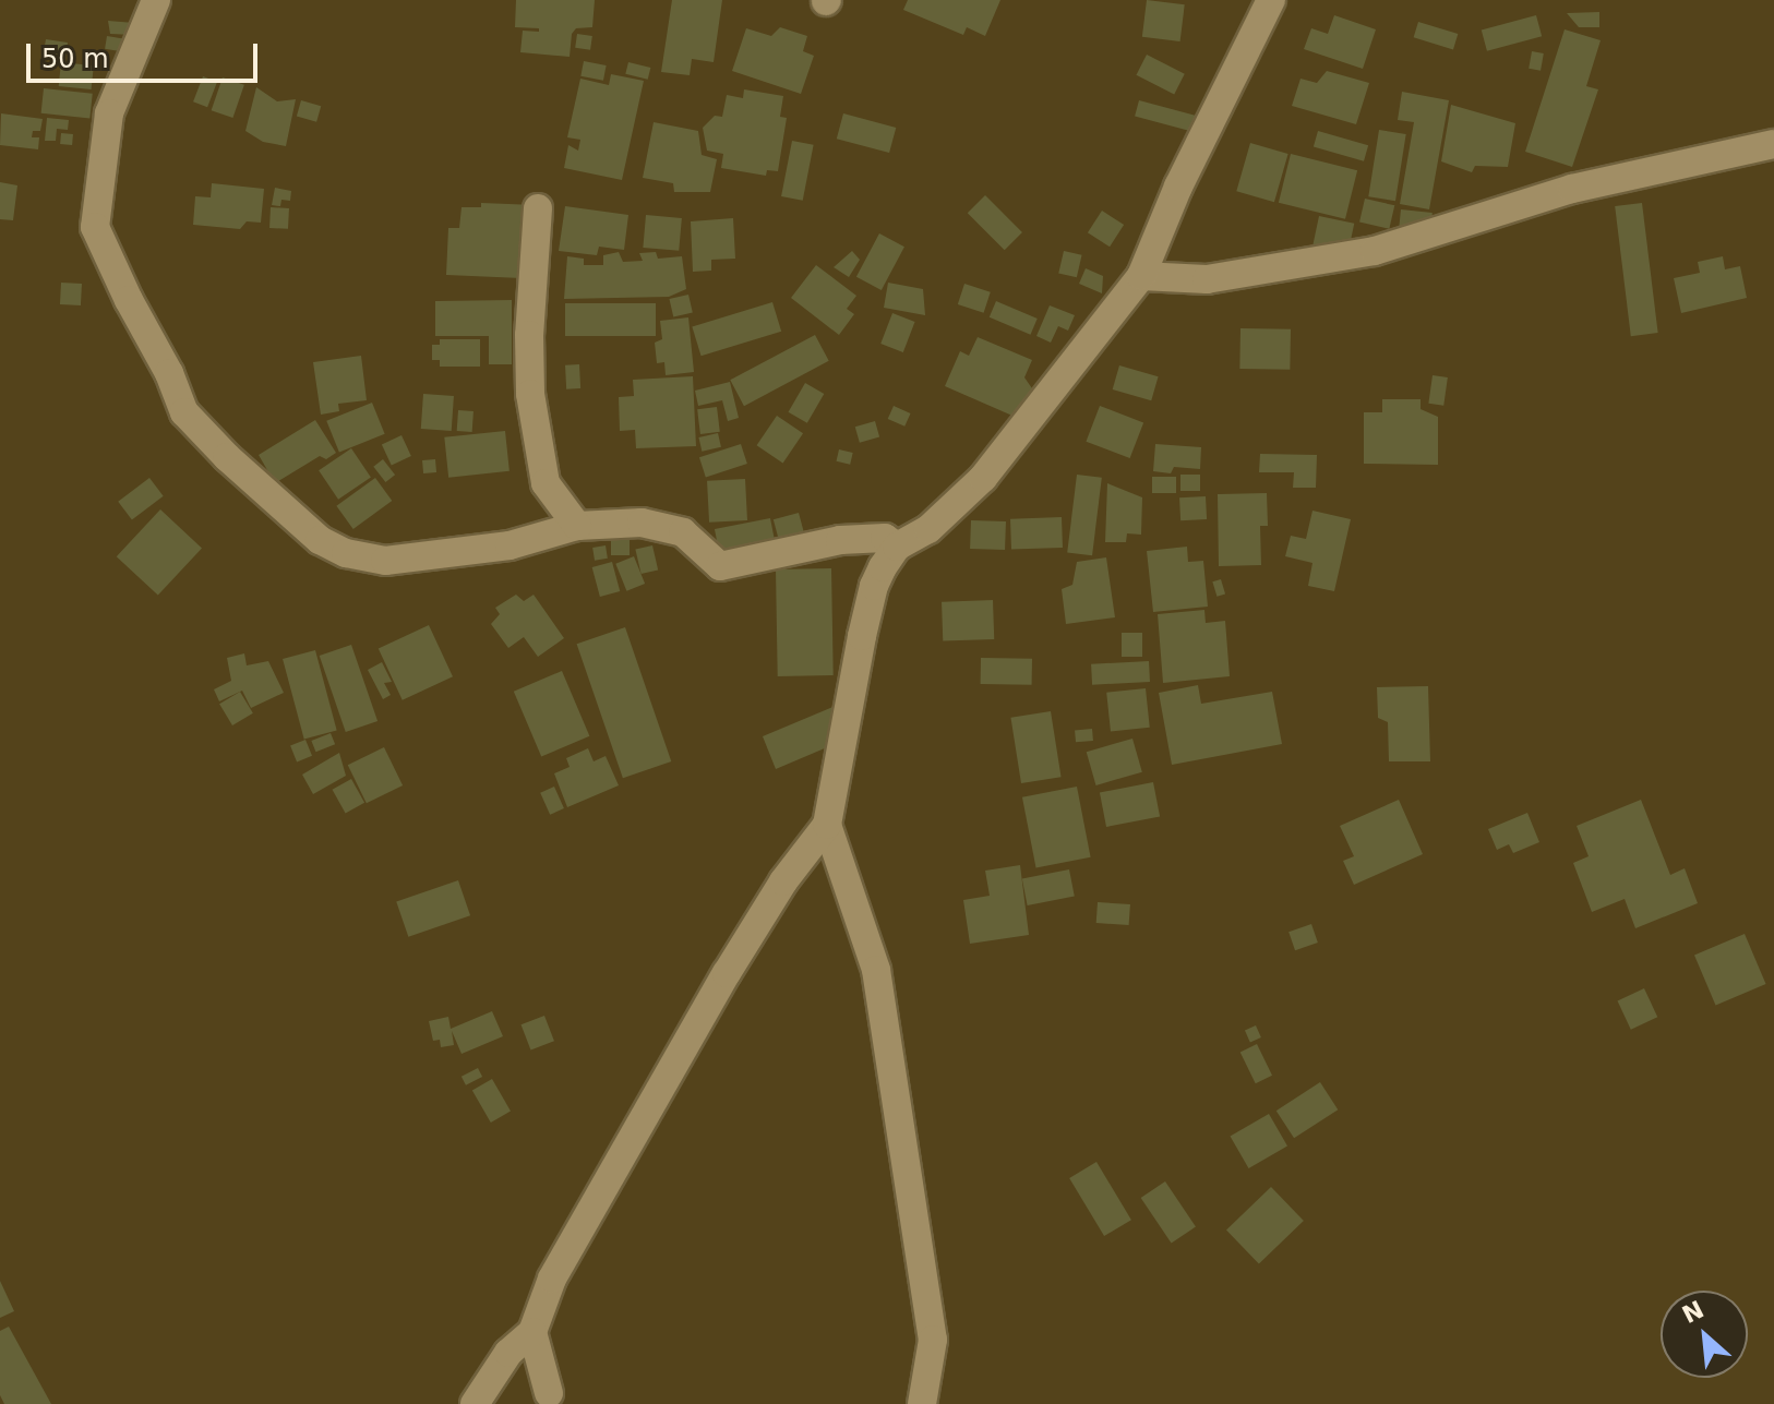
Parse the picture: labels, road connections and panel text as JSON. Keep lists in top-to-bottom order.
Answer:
{
  "scale_bar": "50 m",
  "north": "top left"
}
